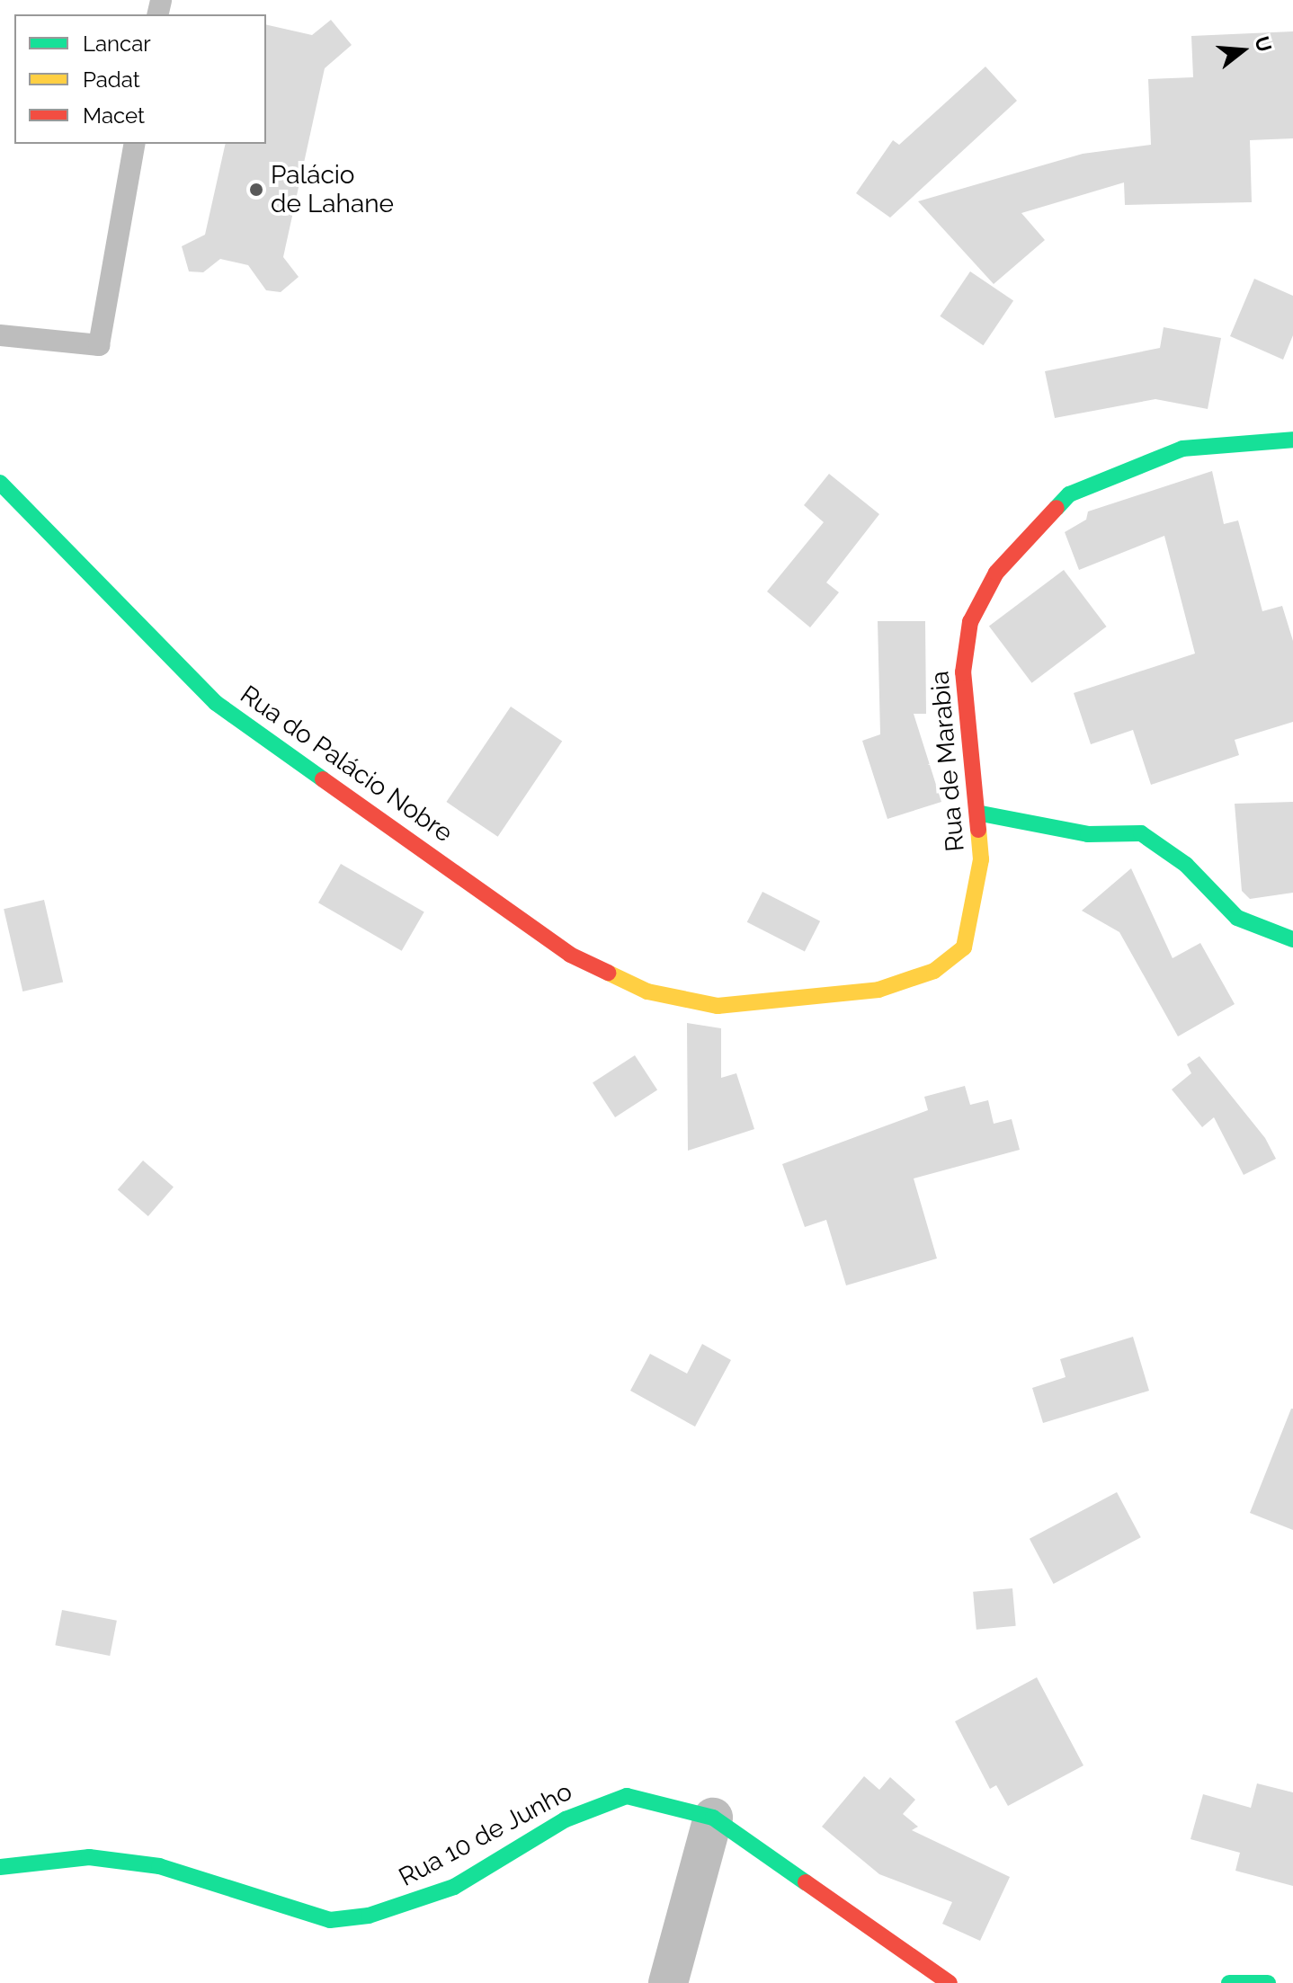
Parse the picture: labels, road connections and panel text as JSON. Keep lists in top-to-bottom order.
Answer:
{
  "streets": {
    "main road": ["Rua de Marabia", "Rua do Palácio Nobre", "Rua 10 de Junho"]
  },
  "crossings": [
    ["Rua de Marabia", "Rua do Palácio Nobre"]
  ],
  "places": ["Palácio de Lahane"],
  "legend": ["Lancar", "Padat", "Macet"],
  "north": "right"
}
